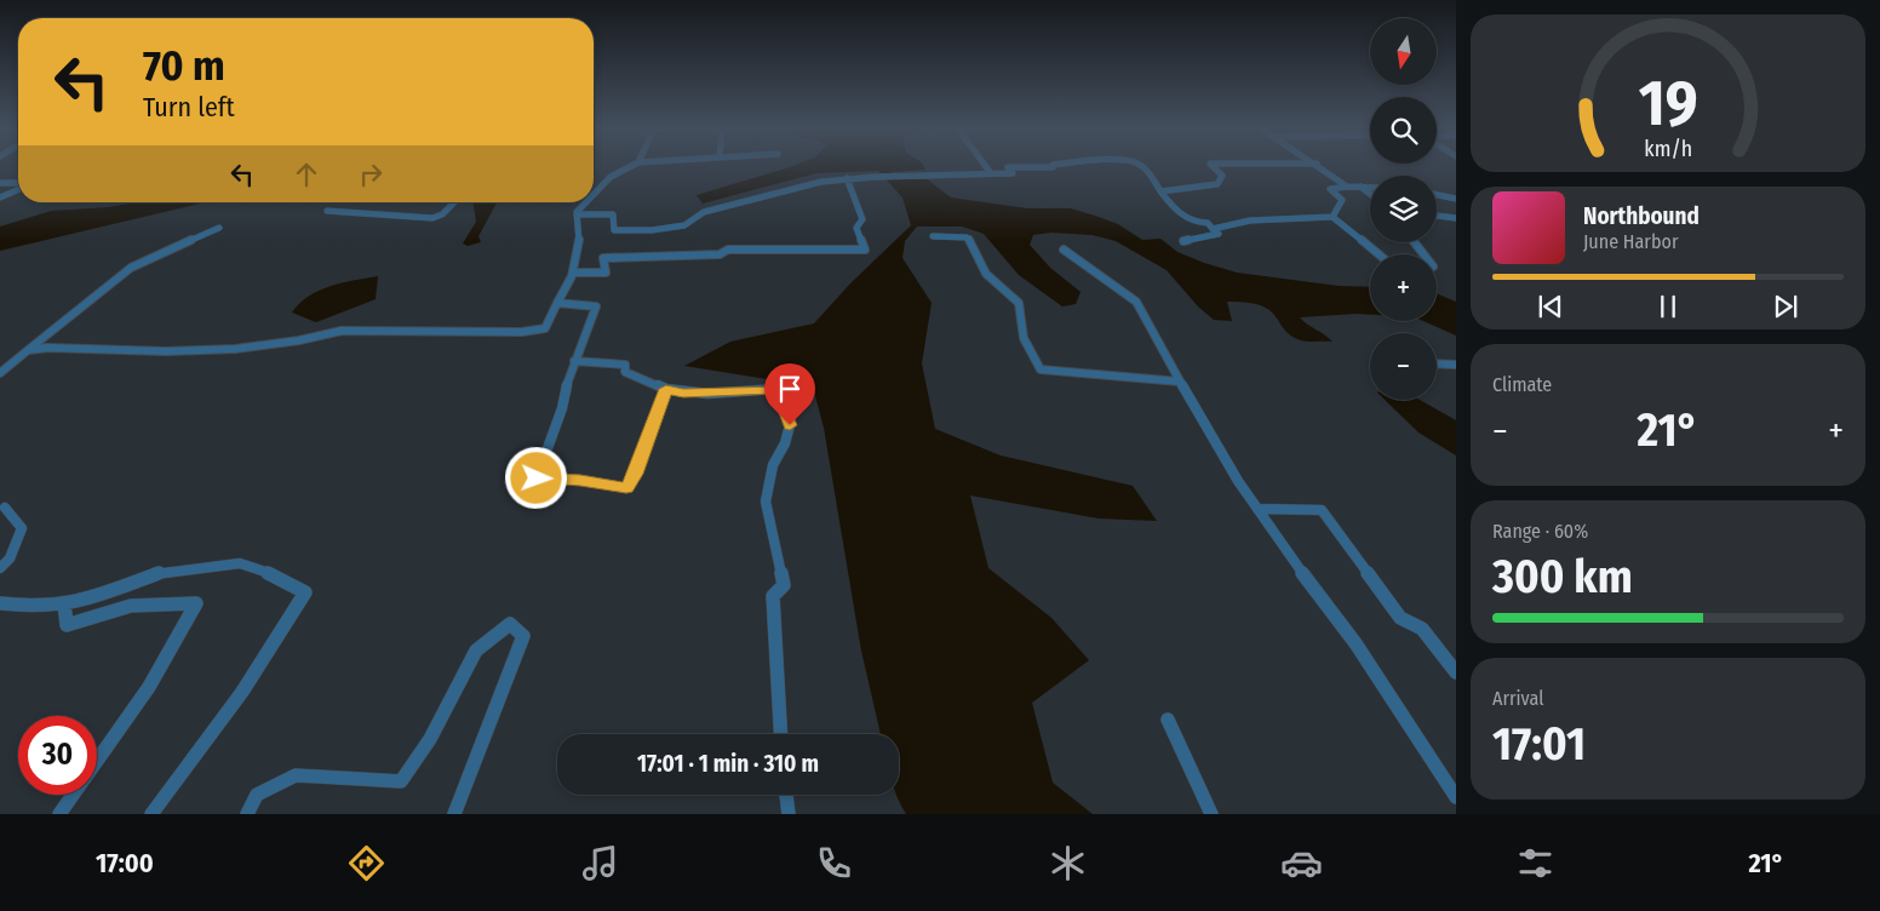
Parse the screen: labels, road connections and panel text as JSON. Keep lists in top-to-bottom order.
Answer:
{
  "north": "bottom",
  "page": {
    "map_buttons": ["+", "−"],
    "turn": ["70 m", "Turn left"],
    "song": ["Northbound", "June Harbor"],
    "tile": [
      "Climate",
      ["Range · 60%", "300 km"],
      ["Arrival", "17:01"]
    ],
    "heat": ["−", "21°", "+"],
    "limit": "30",
    "trip": "17:01 · 1 min · 310 m",
    "tabs": ["17:00", "21°"],
    "gauge": ["19", "km/h"]
  }
}
